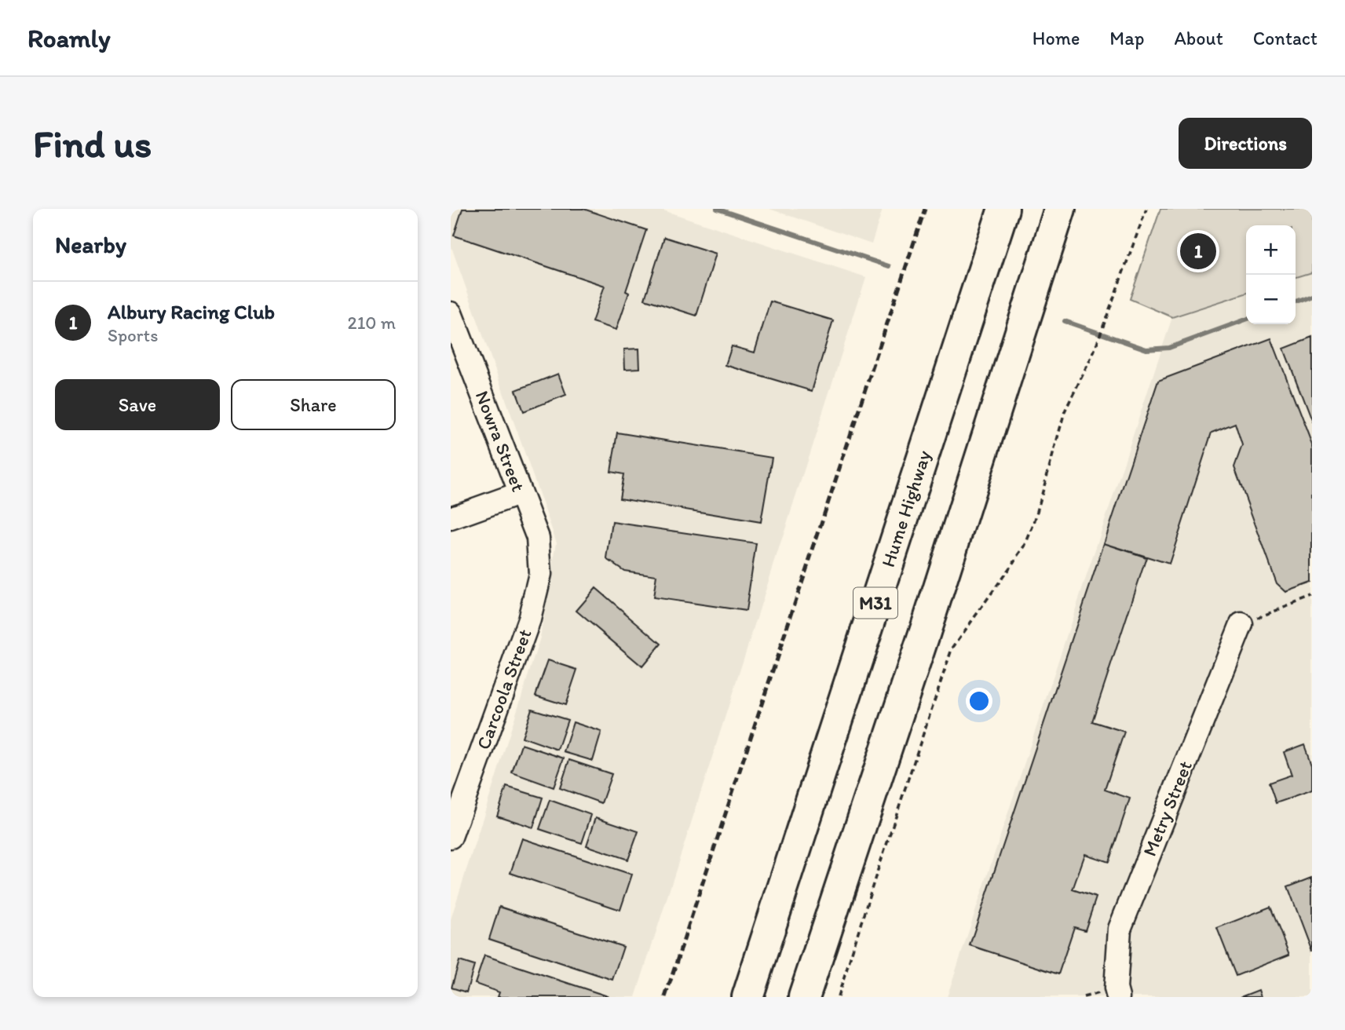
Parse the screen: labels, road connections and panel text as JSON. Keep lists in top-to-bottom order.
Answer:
{
  "streets": {
    "highway": ["Hume Highway", "M31"],
    "street": ["Nowra Street", "Carcoola Street", "Metry Street"]
  },
  "crossings": [
    ["Nowra Street", "Carcoola Street"]
  ],
  "page": {
    "header": "Roamly",
    "nav": [
      "Home",
      "Map",
      "About",
      "Contact"
    ],
    "buttons": [
      "Directions",
      ["Save", "Share"]
    ],
    "title": "Find us",
    "heading": "Nearby",
    "map_buttons": ["+", "−"],
    "pins": "1",
    "list": [
      {
        "mark": "1",
        "name": "Albury Racing Club",
        "note": "Sports",
        "value": "210 m"
      }
    ]
  }
}
